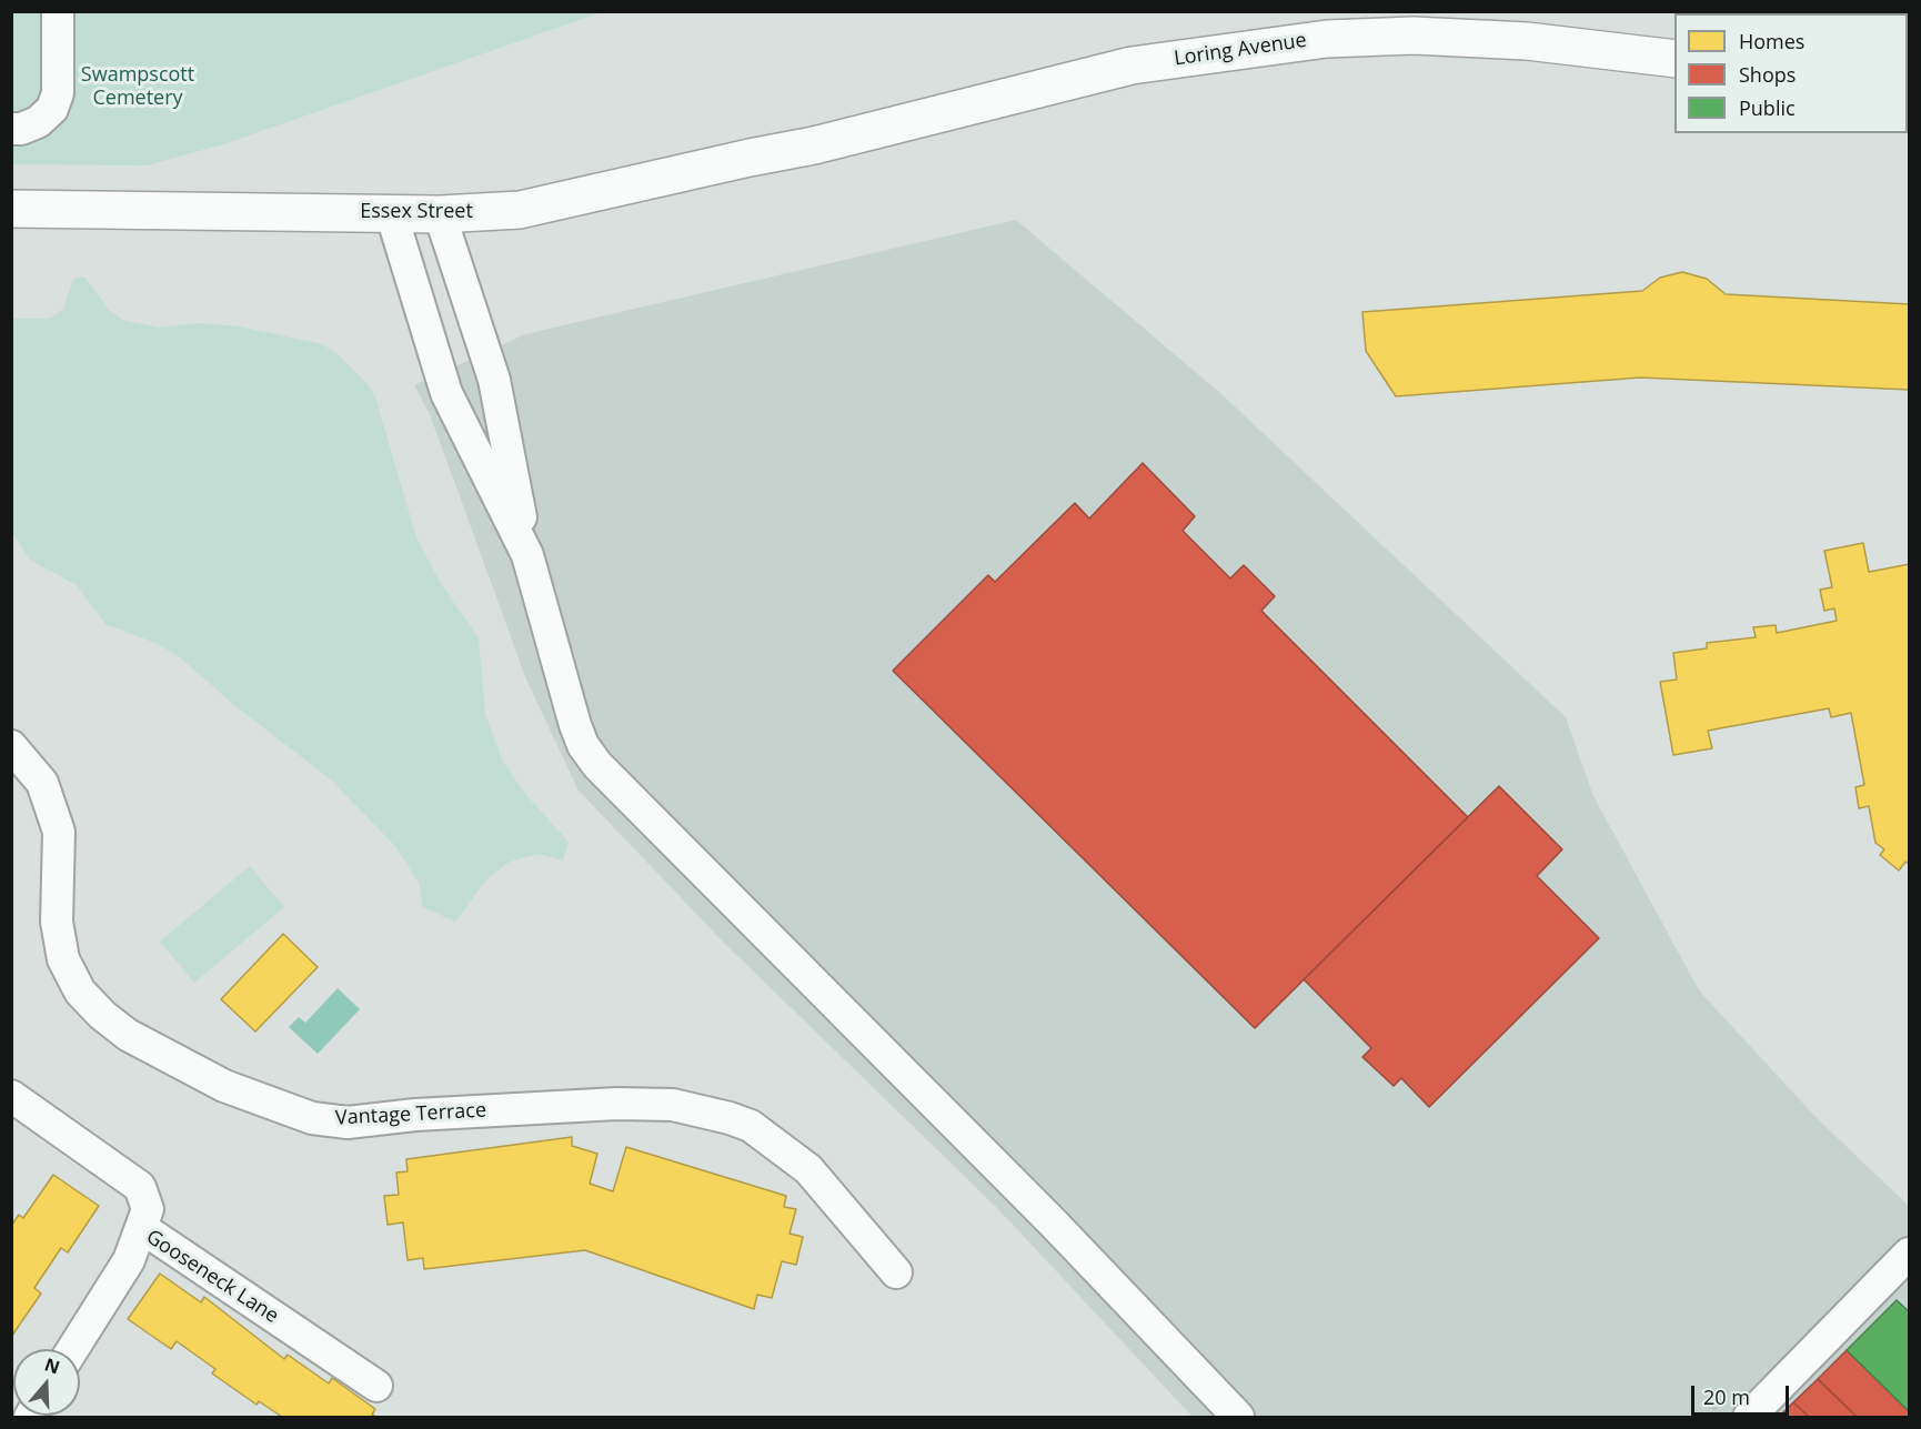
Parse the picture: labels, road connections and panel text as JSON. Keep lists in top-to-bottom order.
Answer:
{
  "streets": {
    "main road": ["Loring Avenue", "Essex Street"],
    "street": ["Vantage Terrace", "Gooseneck Lane"]
  },
  "crossings": [
    ["Loring Avenue", "Essex Street"]
  ],
  "parks": ["Swampscott Cemetery"],
  "legend": ["Homes", "Shops", "Public"],
  "scale_bar": "20 m",
  "north": "top"
}
